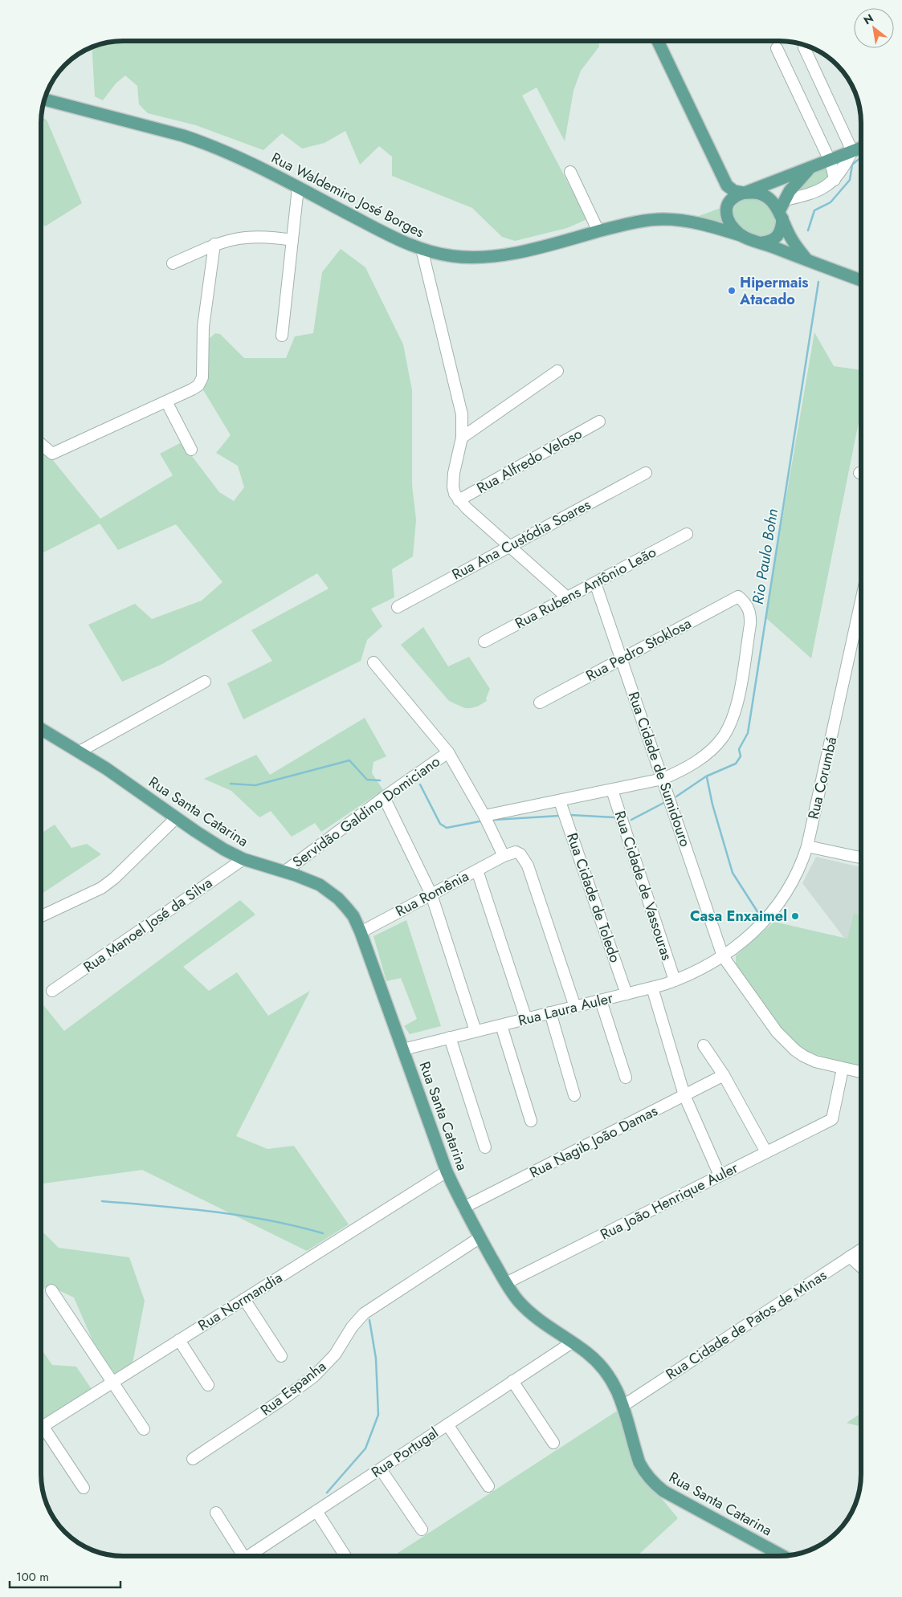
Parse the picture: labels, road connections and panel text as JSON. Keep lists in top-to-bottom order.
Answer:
{
  "streets": {
    "main road": ["Rua Waldemiro José Borges", "Rua Santa Catarina"],
    "street": [
      "Rua Alfredo Veloso",
      "Rua Ana Custódia Soares",
      "Rua Rubens Antônio Leão",
      "Rua Pedro Stoklosa",
      "Rua Cidade de Sumidouro",
      "Rua Corumbá",
      "Servidão Galdino Domiciano",
      "Rua Cidade de Vassouras",
      "Rua Romênia",
      "Rua Cidade de Toledo",
      "Rua Manoel José da Silva",
      "Rua Laura Auler",
      "Rua Nagib João Damas",
      "Rua João Henrique Auler",
      "Rua Normandia",
      "Rua Cidade de Patos de Minas",
      "Rua Espanha",
      "Rua Portugal"
    ]
  },
  "crossings": [
    ["Rua Rubens Antônio Leão", "Rua Cidade de Sumidouro"],
    ["Rua Pedro Stoklosa", "Rua Cidade de Sumidouro"],
    ["Rua Cidade de Sumidouro", "Rua Corumbá"],
    ["Rua Cidade de Sumidouro", "Rua Laura Auler"],
    ["Rua Cidade de Sumidouro", "Rua João Henrique Auler"],
    ["Rua Corumbá", "Rua Laura Auler"],
    ["Rua Santa Catarina", "Servidão Galdino Domiciano"],
    ["Rua Santa Catarina", "Rua Romênia"],
    ["Rua Santa Catarina", "Rua Manoel José da Silva"],
    ["Rua Santa Catarina", "Rua Laura Auler"],
    ["Rua Santa Catarina", "Rua Nagib João Damas"],
    ["Rua Santa Catarina", "Rua João Henrique Auler"],
    ["Rua Santa Catarina", "Rua Normandia"],
    ["Rua Santa Catarina", "Rua Cidade de Patos de Minas"],
    ["Rua Santa Catarina", "Rua Espanha"],
    ["Rua Santa Catarina", "Rua Portugal"],
    ["Rua Cidade de Vassouras", "Rua Laura Auler"],
    ["Rua Cidade de Toledo", "Rua Laura Auler"]
  ],
  "water": ["Rio Paulo Bohn"],
  "places": ["Hipermais Atacado", "Casa Enxaimel"],
  "scale_bar": "100 m",
  "north": "top left"
}
